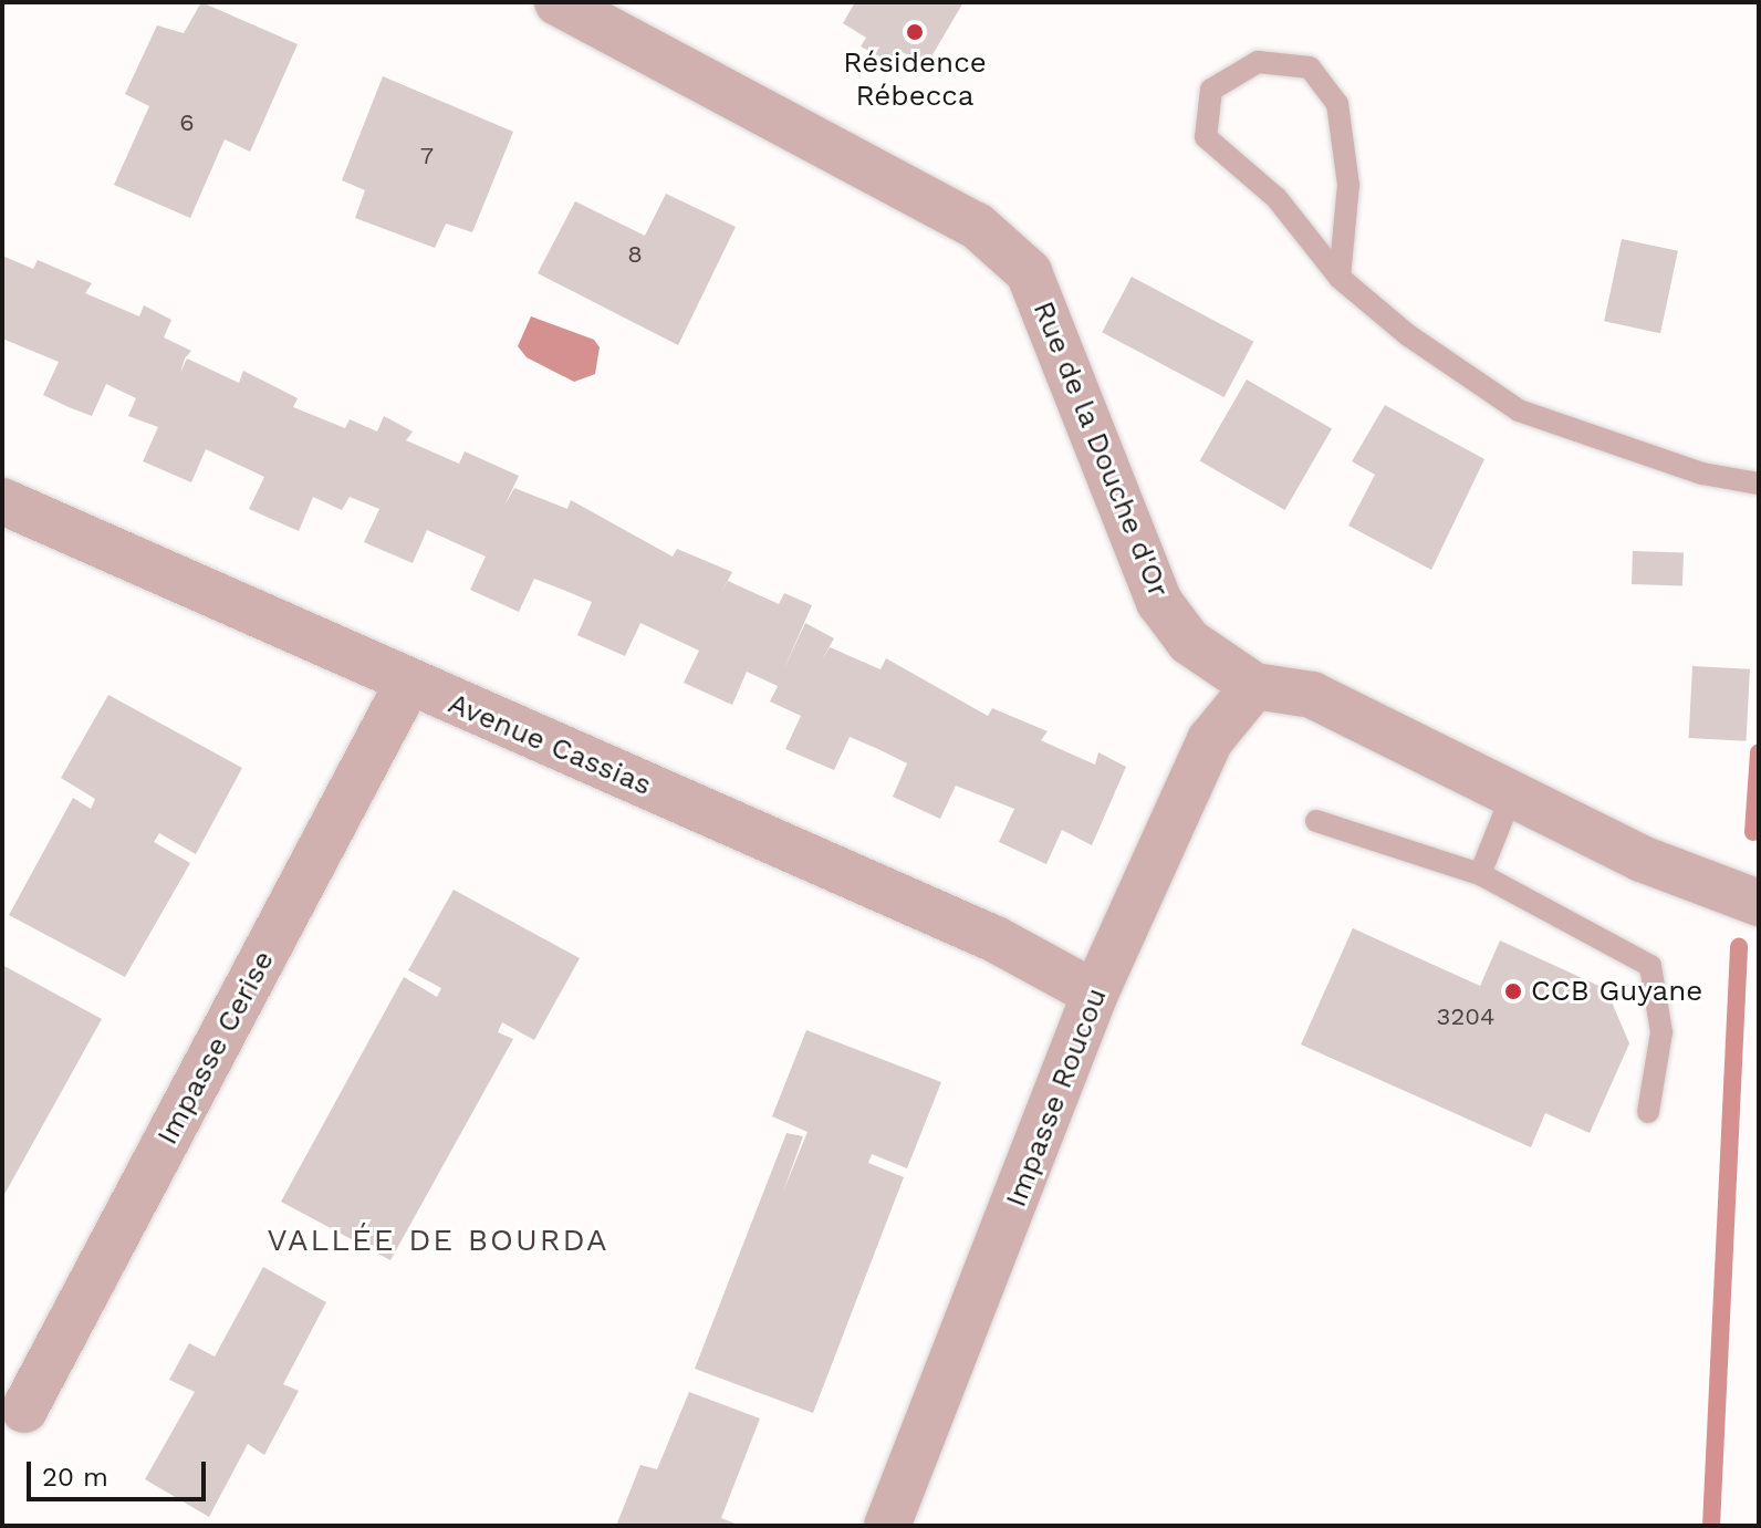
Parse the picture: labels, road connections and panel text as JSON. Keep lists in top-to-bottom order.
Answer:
{
  "streets": {
    "street": [
      "Rue de la Douche d'Or",
      "Avenue Cassias",
      "Impasse Cerise",
      "Impasse Roucou"
    ]
  },
  "crossings": [
    ["Rue de la Douche d'Or", "Impasse Roucou"],
    ["Avenue Cassias", "Impasse Cerise"],
    ["Avenue Cassias", "Impasse Roucou"]
  ],
  "districts": ["VALLÉE DE BOURDA"],
  "places": ["Résidence Rébecca", "CCB Guyane"],
  "house_numbers": [
    "6",
    "7",
    "8",
    "3204"
  ],
  "scale_bar": "20 m"
}
